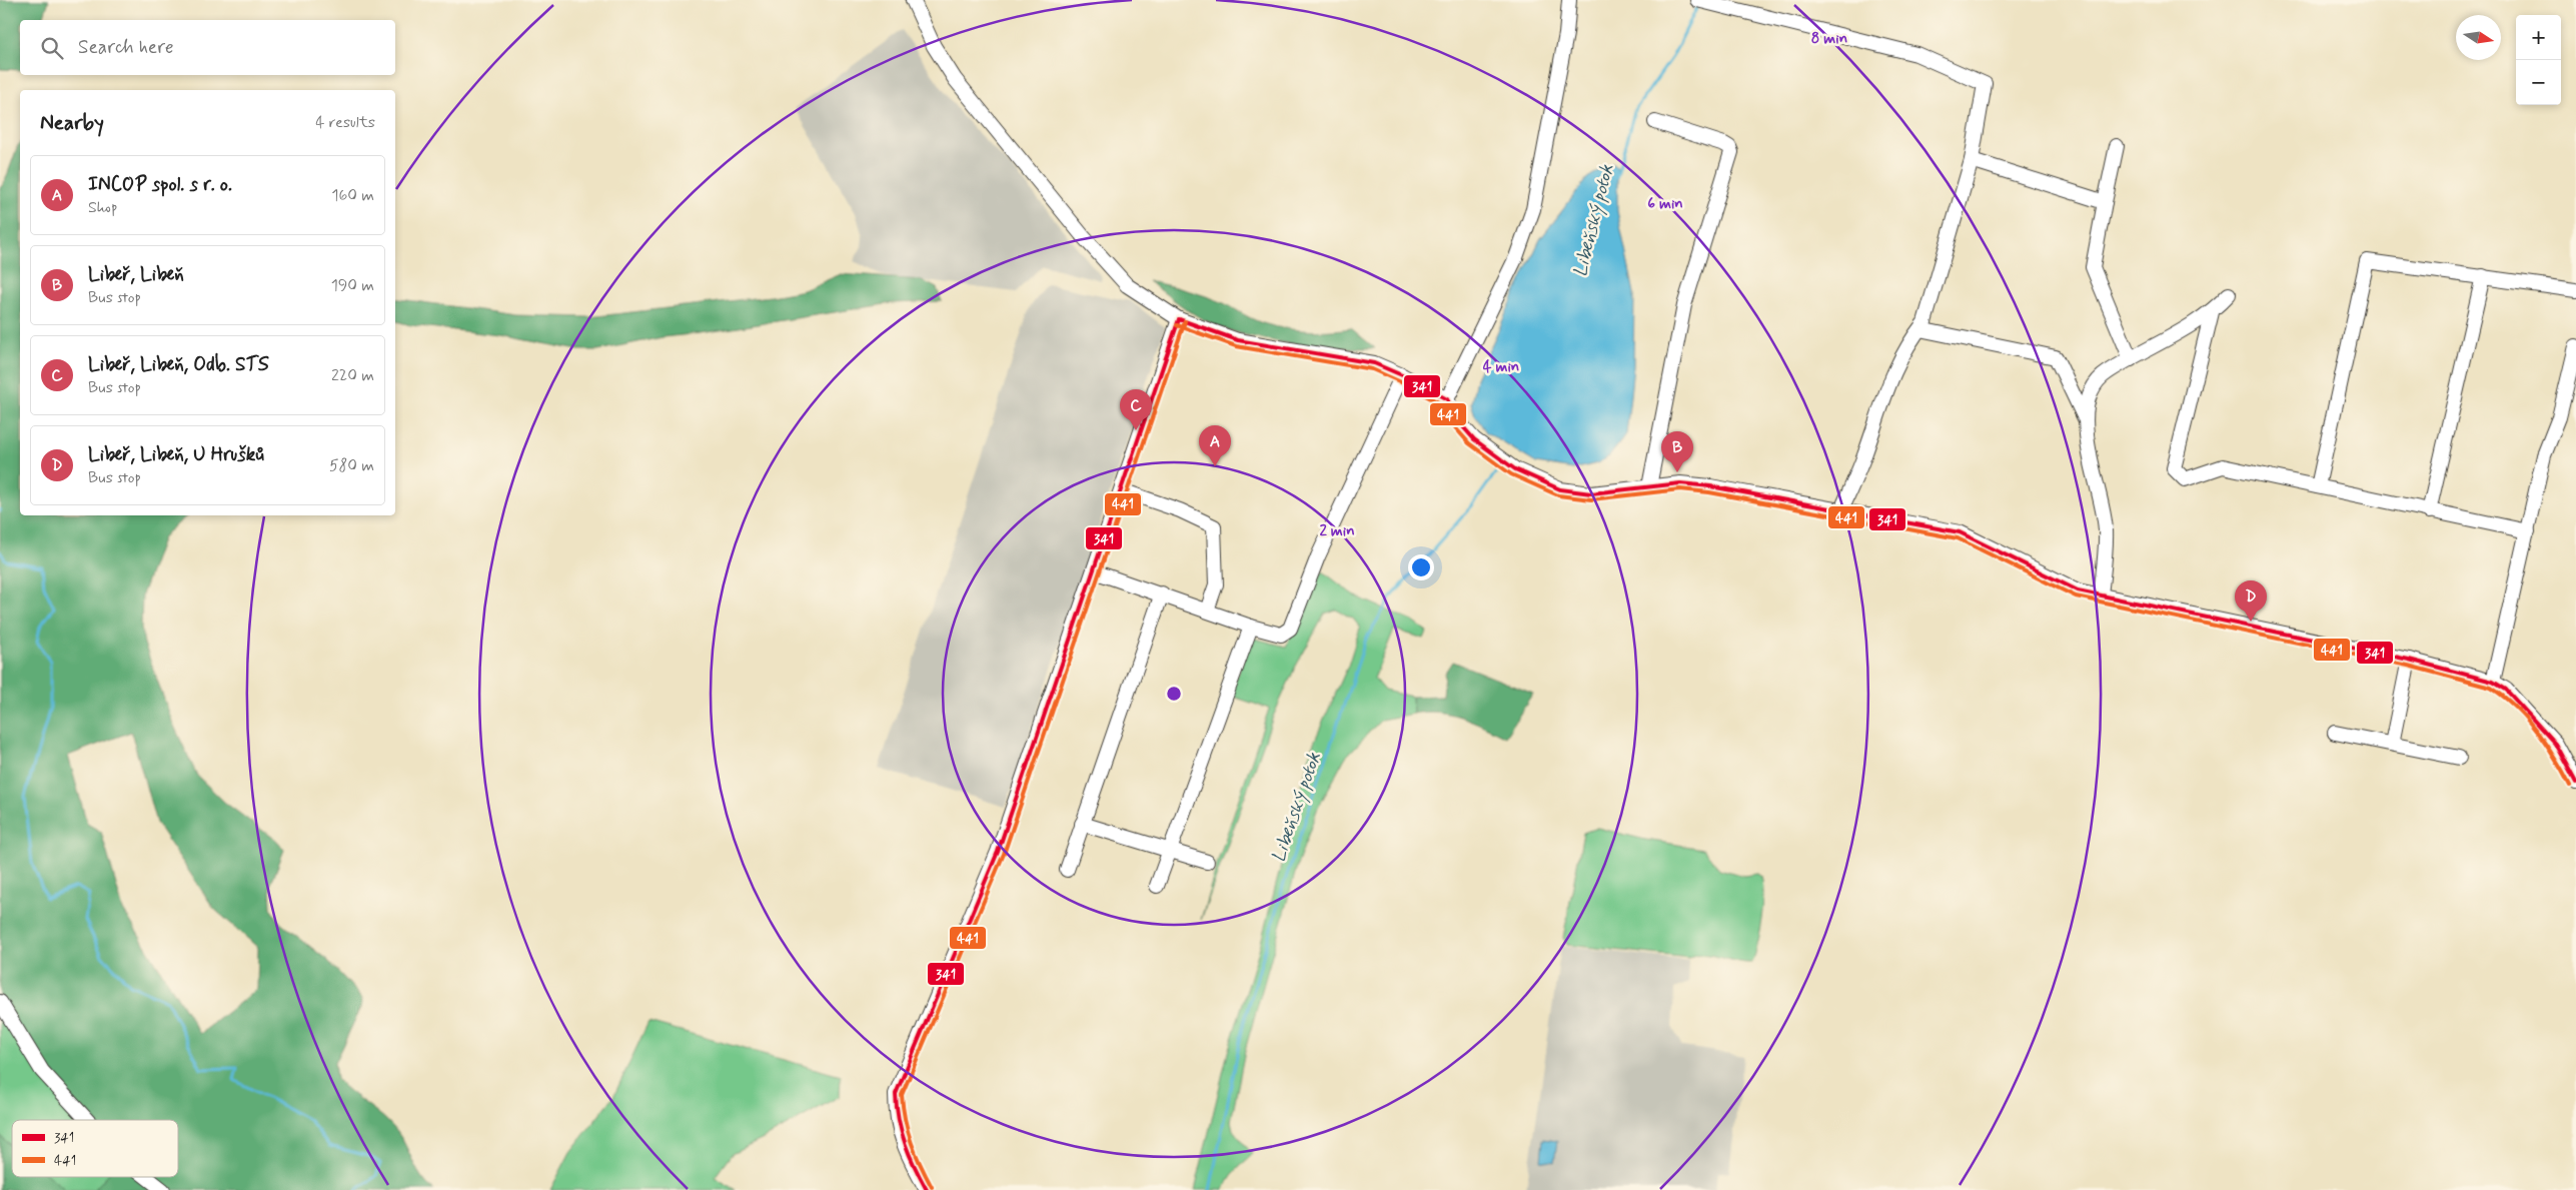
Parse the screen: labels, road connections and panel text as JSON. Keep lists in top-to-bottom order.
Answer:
{
  "water": ["Libeňský potok"],
  "lines": ["transit line 341", "transit line 441"],
  "legend": ["341", "441"],
  "north": "right",
  "page": {
    "map_buttons": ["+", "−"],
    "search": "Search here",
    "heading": ["Nearby", "4 results"],
    "list": [
      {
        "mark": "A",
        "name": "INCOP spol. s r. o.",
        "note": "Shop",
        "value": "160 m"
      },
      {
        "mark": "B",
        "name": "Libeř, Libeň",
        "note": "Bus stop",
        "value": "190 m"
      },
      {
        "mark": "C",
        "name": "Libeř, Libeň, Odb. STS",
        "note": "Bus stop",
        "value": "220 m"
      },
      {
        "mark": "D",
        "name": "Libeř, Libeň, U Hrušků",
        "note": "Bus stop",
        "value": "580 m"
      }
    ],
    "pins": [
      "C",
      "A",
      "B",
      "D"
    ]
  },
  "rings": [
    "8 min",
    "6 min",
    "4 min",
    "2 min"
  ]
}
